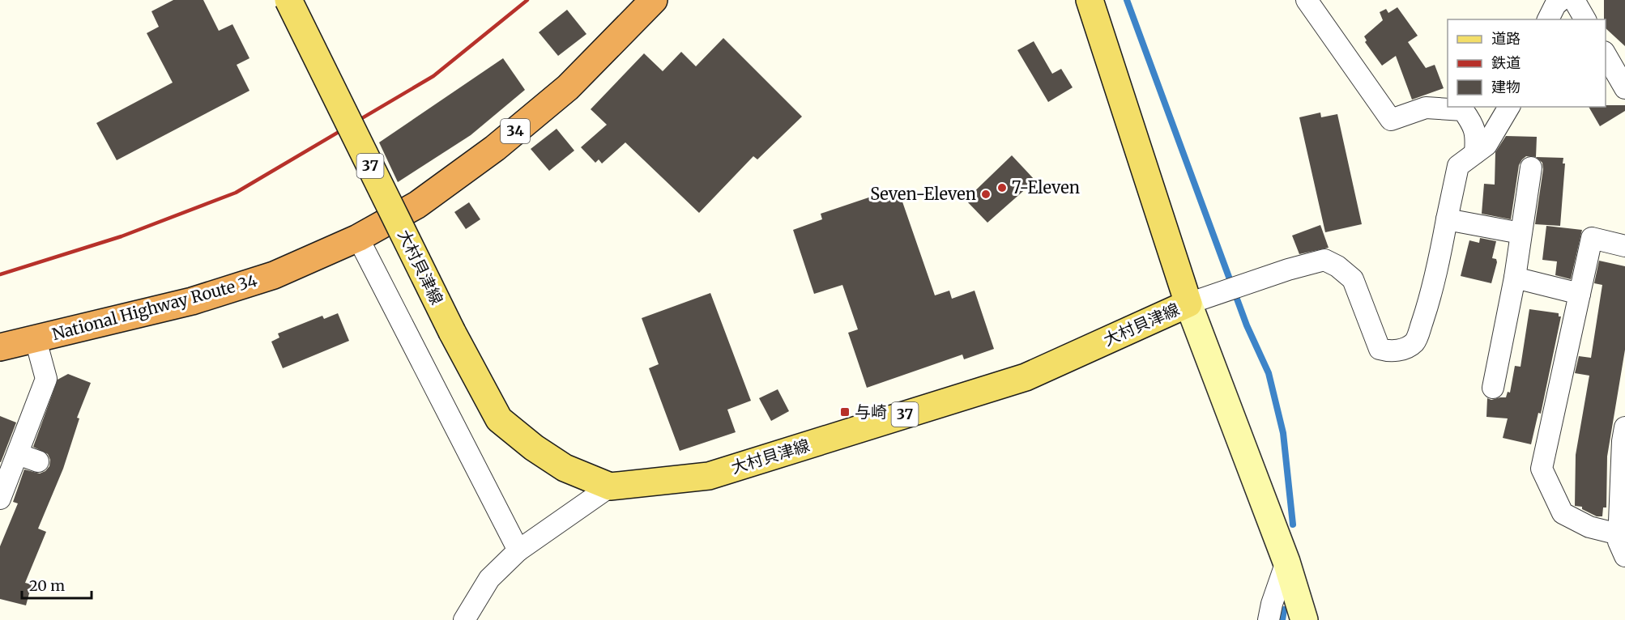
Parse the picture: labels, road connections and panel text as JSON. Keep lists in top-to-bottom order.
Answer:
{
  "streets": {
    "highway": ["34", "National Highway Route 34"],
    "main road": ["37", "大村貝津線"]
  },
  "places": {
    "other": ["7-Eleven", "Seven-Eleven"],
    "transit": ["与崎"]
  },
  "legend": ["道路", "鉄道", "建物"],
  "scale_bar": "20 m"
}
